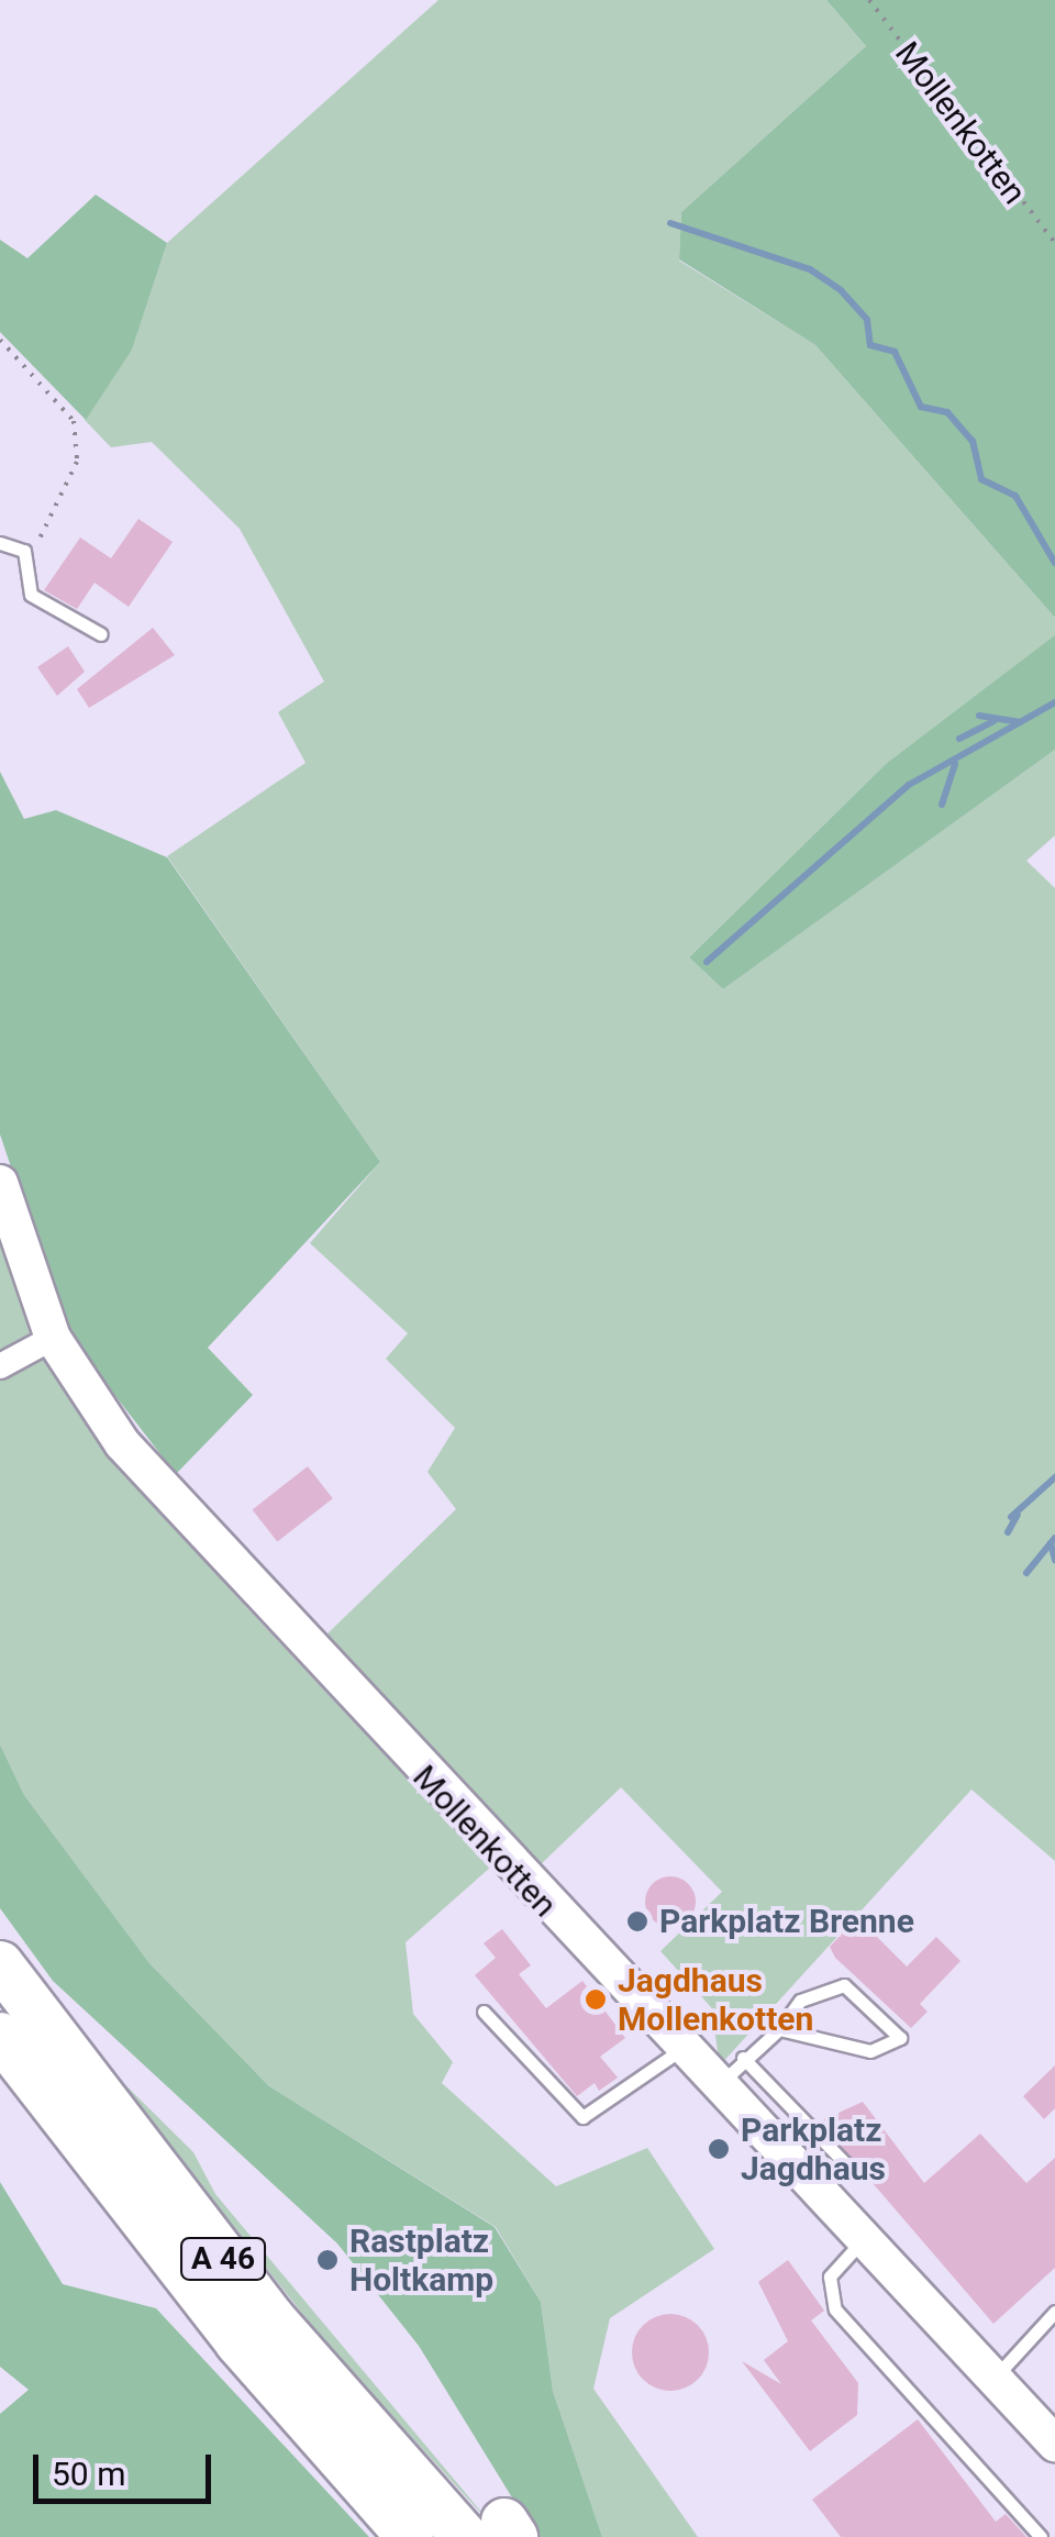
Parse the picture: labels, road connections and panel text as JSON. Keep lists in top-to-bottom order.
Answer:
{
  "streets": {
    "highway": ["A 46"],
    "main road": ["Mollenkotten"]
  },
  "places": [
    "Parkplatz Brenne",
    "Jagdhaus Mollenkotten",
    "Parkplatz Jagdhaus",
    "Rastplatz Holtkamp"
  ],
  "scale_bar": "50 m"
}
